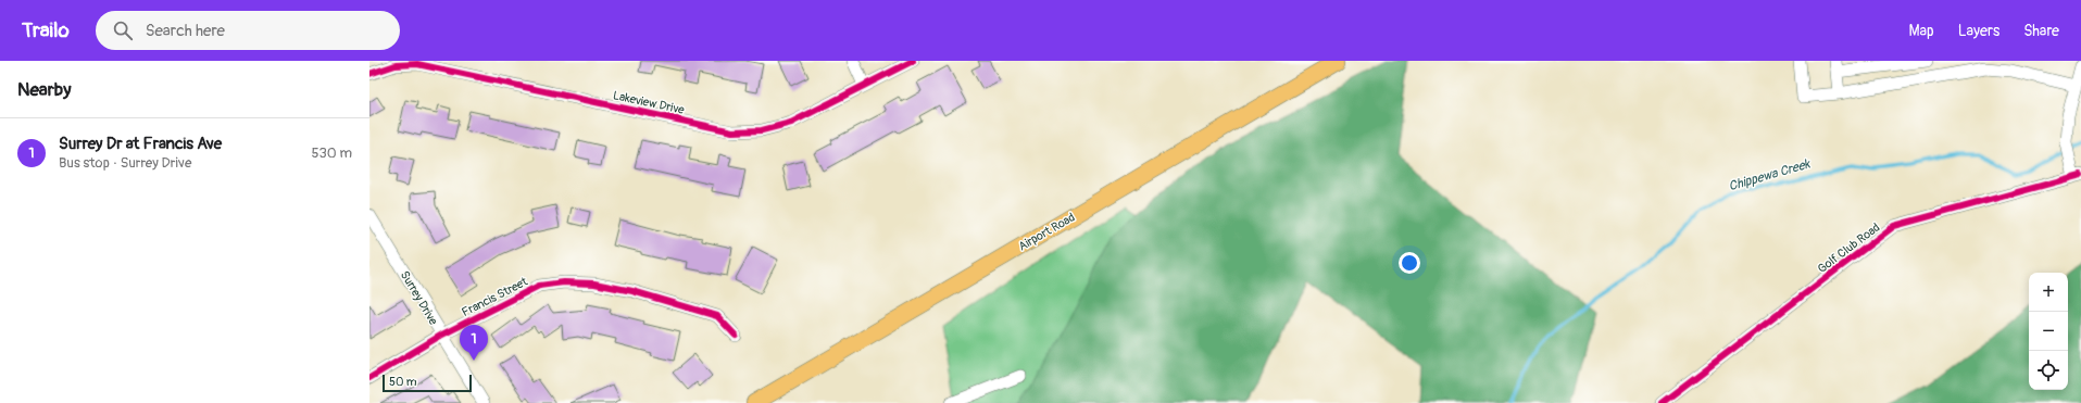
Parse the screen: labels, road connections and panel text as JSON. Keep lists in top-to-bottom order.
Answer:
{
  "streets": {
    "main road": ["Airport Road"],
    "street": [
      "Lakeview Drive",
      "Golf Club Road",
      "Francis Street",
      "Surrey Drive"
    ]
  },
  "crossings": [
    ["Francis Street", "Surrey Drive"]
  ],
  "water": ["Chippewa Creek"],
  "scale_bar": "50 m",
  "page": {
    "header": "Trailo",
    "search": "Search here",
    "nav": ["Map", "Layers", "Share"],
    "heading": "Nearby",
    "list": [
      {
        "mark": "1",
        "name": "Surrey Dr at Francis Ave",
        "note": "Bus stop · Surrey Drive",
        "value": "530 m"
      }
    ],
    "map_buttons": ["+", "−"],
    "pins": "1",
    "scale": "50 m"
  }
}
